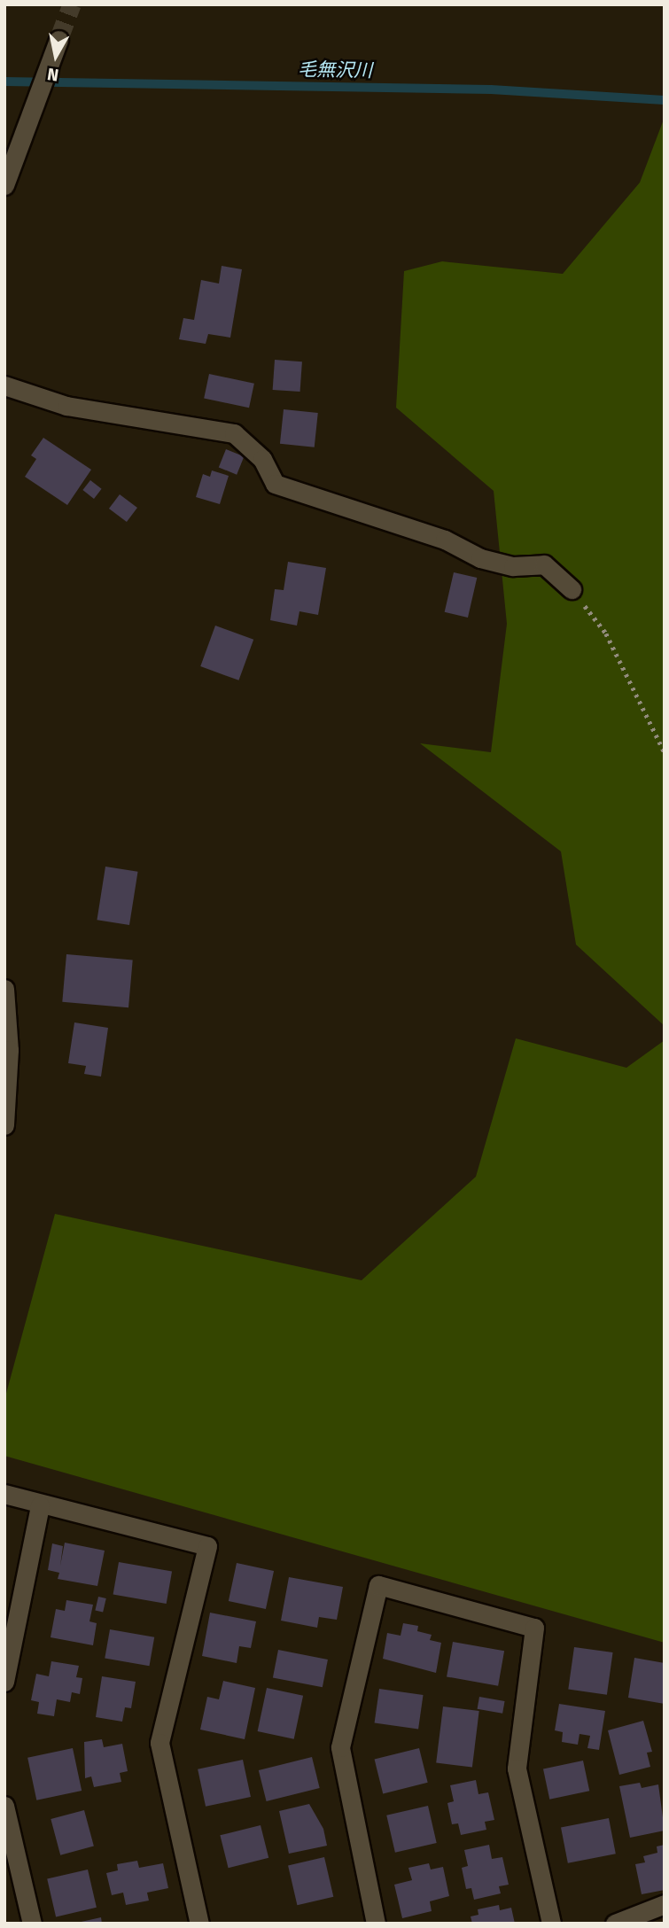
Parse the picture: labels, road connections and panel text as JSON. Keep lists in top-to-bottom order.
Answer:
{
  "water": ["毛無沢川"],
  "north": "bottom"
}
